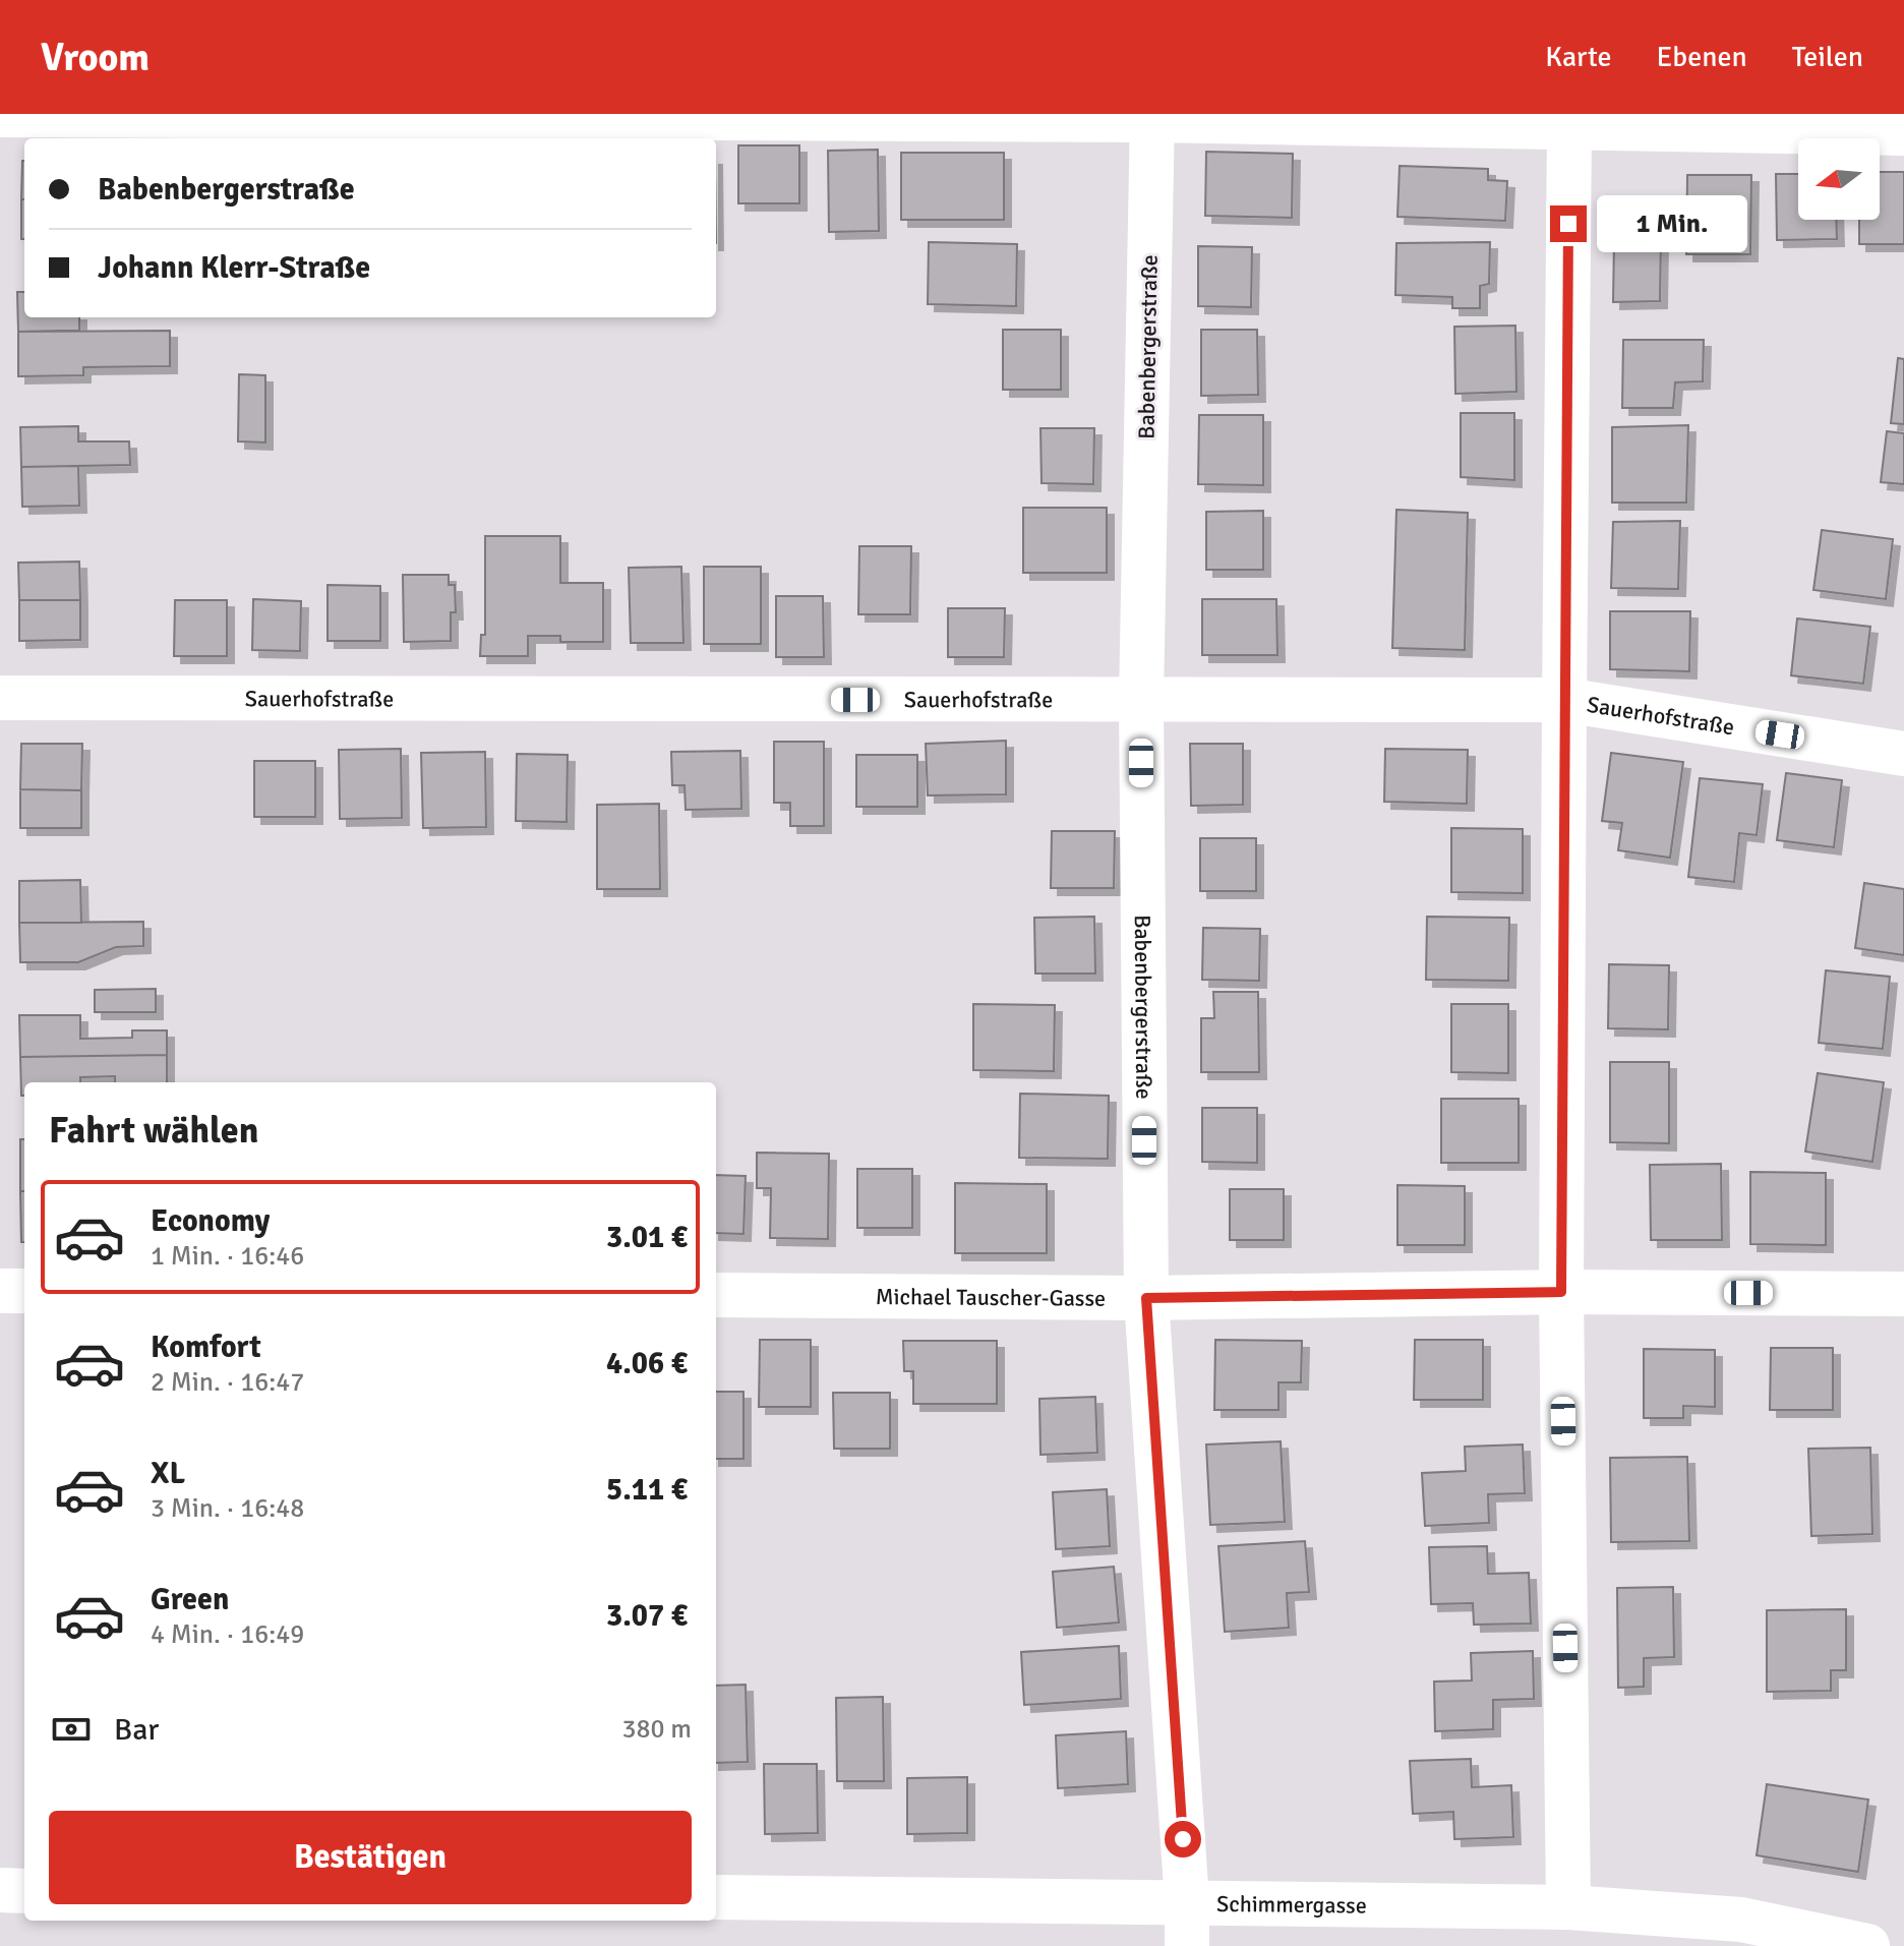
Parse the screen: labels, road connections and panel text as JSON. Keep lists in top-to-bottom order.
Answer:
{
  "streets": {
    "street": [
      "Babenbergerstraße",
      "Sauerhofstraße",
      "Michael Tauscher-Gasse",
      "Schimmergasse"
    ]
  },
  "crossings": [
    ["Babenbergerstraße", "Sauerhofstraße"],
    ["Babenbergerstraße", "Michael Tauscher-Gasse"],
    ["Babenbergerstraße", "Schimmergasse"]
  ],
  "north": "left",
  "page": {
    "header": "Vroom",
    "nav": ["Karte", "Ebenen", "Teilen"],
    "banner": ["Babenbergerstraße", "Johann Klerr-Straße"],
    "bubble": "1 Min.",
    "heading": "Fahrt wählen",
    "list": [
      {
        "name": "Economy",
        "note": "1 Min. · 16:46",
        "value": "3.01 €"
      },
      {
        "name": "Komfort",
        "note": "2 Min. · 16:47",
        "value": "4.06 €"
      },
      {
        "name": "XL",
        "note": "3 Min. · 16:48",
        "value": "5.11 €"
      },
      {
        "name": "Green",
        "note": "4 Min. · 16:49",
        "value": "3.07 €"
      }
    ],
    "pay": ["Bar", "380 m"],
    "buttons": "Bestätigen"
  }
}
